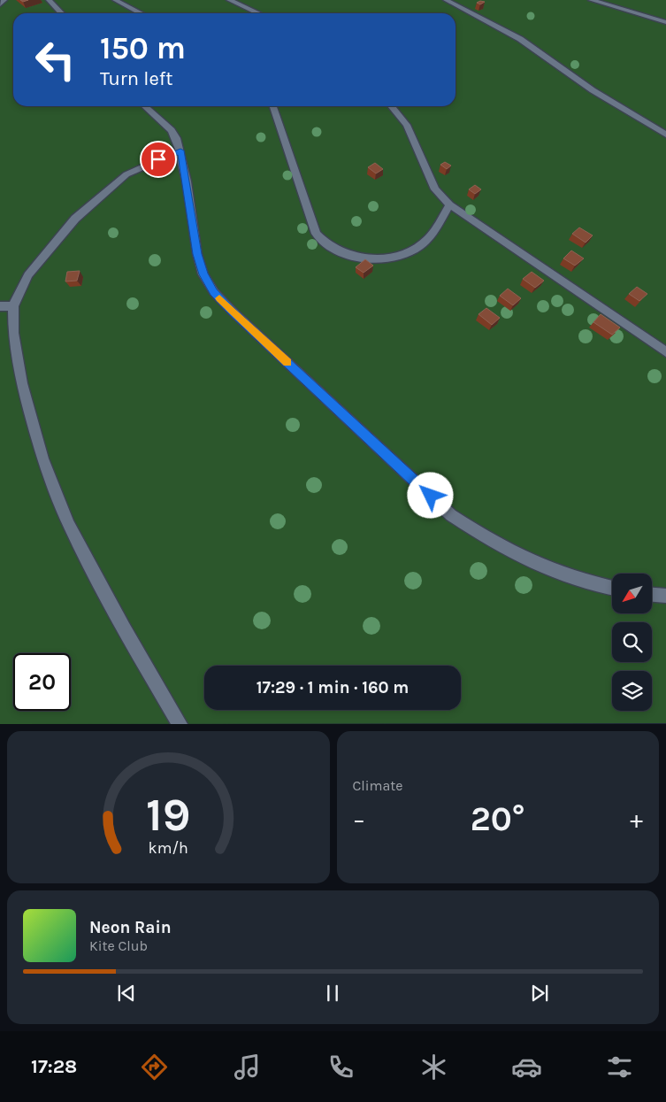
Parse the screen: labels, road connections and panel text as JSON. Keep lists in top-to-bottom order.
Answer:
{
  "north": "bottom left",
  "page": {
    "turn": ["150 m", "Turn left"],
    "limit": "20",
    "trip": "17:29 · 1 min · 160 m",
    "tile": "Climate",
    "heat": ["−", "20°", "+"],
    "song": ["Neon Rain", "Kite Club"],
    "tabs": "17:28",
    "gauge": ["19", "km/h"]
  }
}
